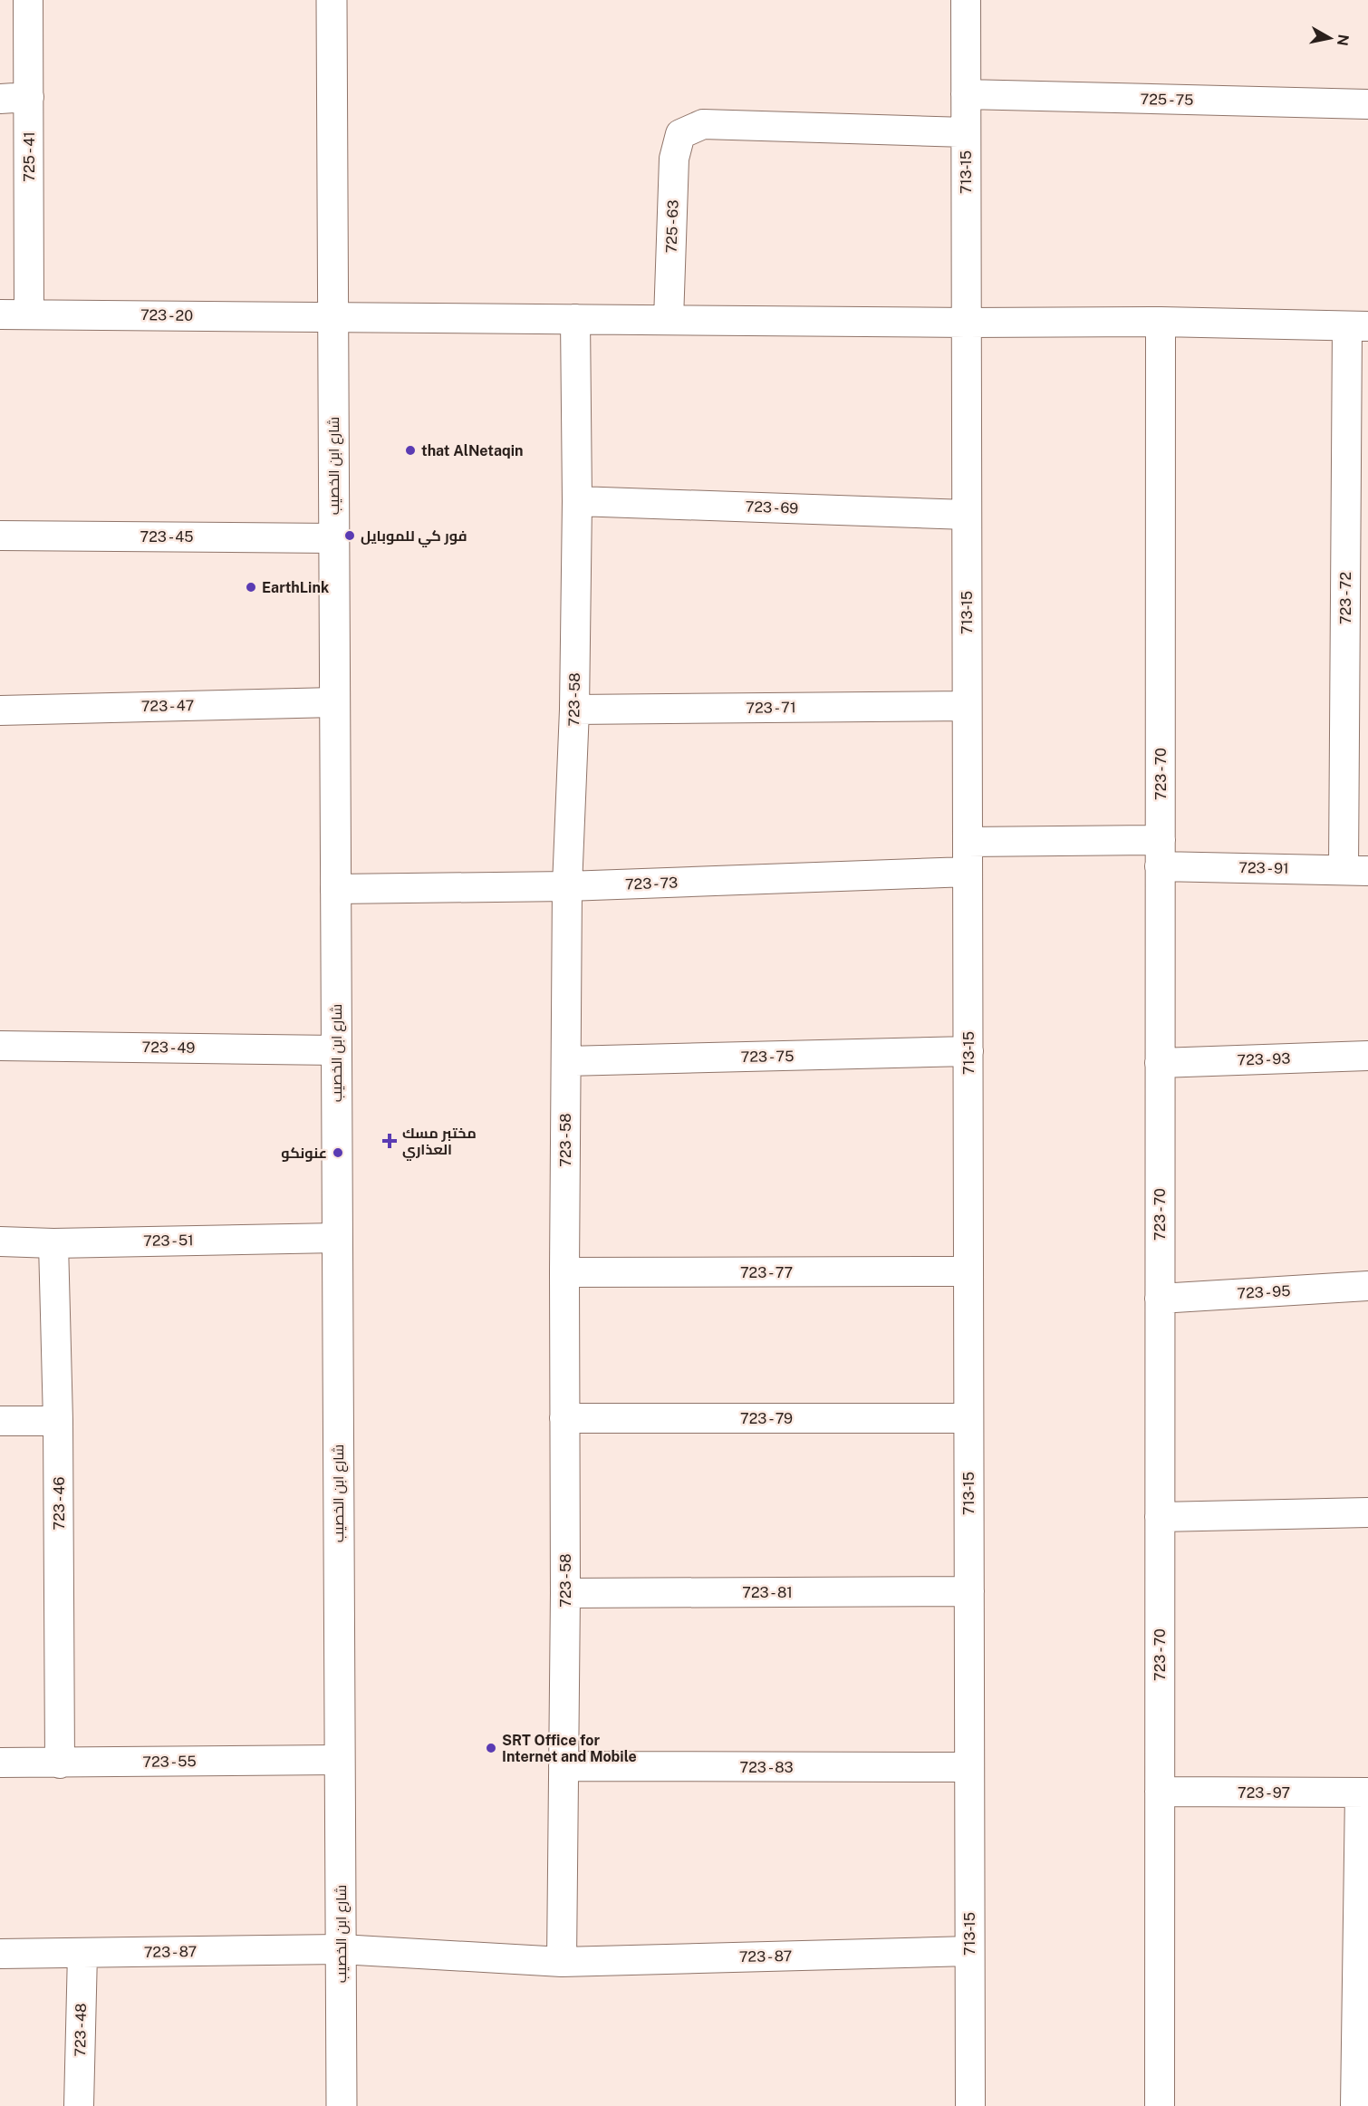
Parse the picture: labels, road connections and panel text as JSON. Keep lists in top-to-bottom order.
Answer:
{
  "streets": {
    "street": [
      "725 - 75",
      "725 - 41",
      "713-15",
      "725 - 63",
      "723 - 20",
      "شارع ابن الخصيب",
      "723 - 69",
      "723 - 45",
      "723 - 72",
      "723 - 58",
      "723 - 47",
      "723 - 71",
      "723 - 70",
      "723 - 91",
      "723 - 73",
      "723 - 49",
      "723 - 75",
      "723 - 93",
      "723 - 51",
      "723 - 77",
      "723 - 95",
      "723 - 79",
      "723 - 46",
      "723 - 81",
      "723 - 55",
      "723 - 83",
      "723 - 97",
      "723 - 87",
      "723 - 48"
    ]
  },
  "crossings": [
    ["725 - 75", "713-15"],
    ["725 - 41", "723 - 20"],
    ["713-15", "725 - 63"],
    ["713-15", "723 - 20"],
    ["713-15", "723 - 69"],
    ["713-15", "723 - 71"],
    ["713-15", "723 - 91"],
    ["713-15", "723 - 73"],
    ["713-15", "723 - 75"],
    ["713-15", "723 - 77"],
    ["713-15", "723 - 79"],
    ["713-15", "723 - 81"],
    ["713-15", "723 - 83"],
    ["713-15", "723 - 87"],
    ["725 - 63", "723 - 20"],
    ["723 - 20", "شارع ابن الخصيب"],
    ["723 - 20", "723 - 72"],
    ["723 - 20", "723 - 58"],
    ["723 - 20", "723 - 70"],
    ["شارع ابن الخصيب", "723 - 45"],
    ["شارع ابن الخصيب", "723 - 47"],
    ["شارع ابن الخصيب", "723 - 73"],
    ["شارع ابن الخصيب", "723 - 49"],
    ["شارع ابن الخصيب", "723 - 51"],
    ["شارع ابن الخصيب", "723 - 55"],
    ["شارع ابن الخصيب", "723 - 87"],
    ["723 - 69", "723 - 58"],
    ["723 - 72", "723 - 91"],
    ["723 - 58", "723 - 71"],
    ["723 - 58", "723 - 73"],
    ["723 - 58", "723 - 75"],
    ["723 - 58", "723 - 77"],
    ["723 - 58", "723 - 79"],
    ["723 - 58", "723 - 81"],
    ["723 - 58", "723 - 83"],
    ["723 - 58", "723 - 87"],
    ["723 - 70", "723 - 91"],
    ["723 - 70", "723 - 93"],
    ["723 - 70", "723 - 95"],
    ["723 - 70", "723 - 97"],
    ["723 - 51", "723 - 46"],
    ["723 - 46", "723 - 55"],
    ["723 - 87", "723 - 48"]
  ],
  "places": {
    "other": [
      "that AlNetaqin",
      "فور كي للموبايل",
      "EarthLink",
      "عنونكو",
      "SRT Office for Internet and Mobile"
    ],
    "health": ["مختبر مسك العذاري"]
  },
  "north": "right"
}
